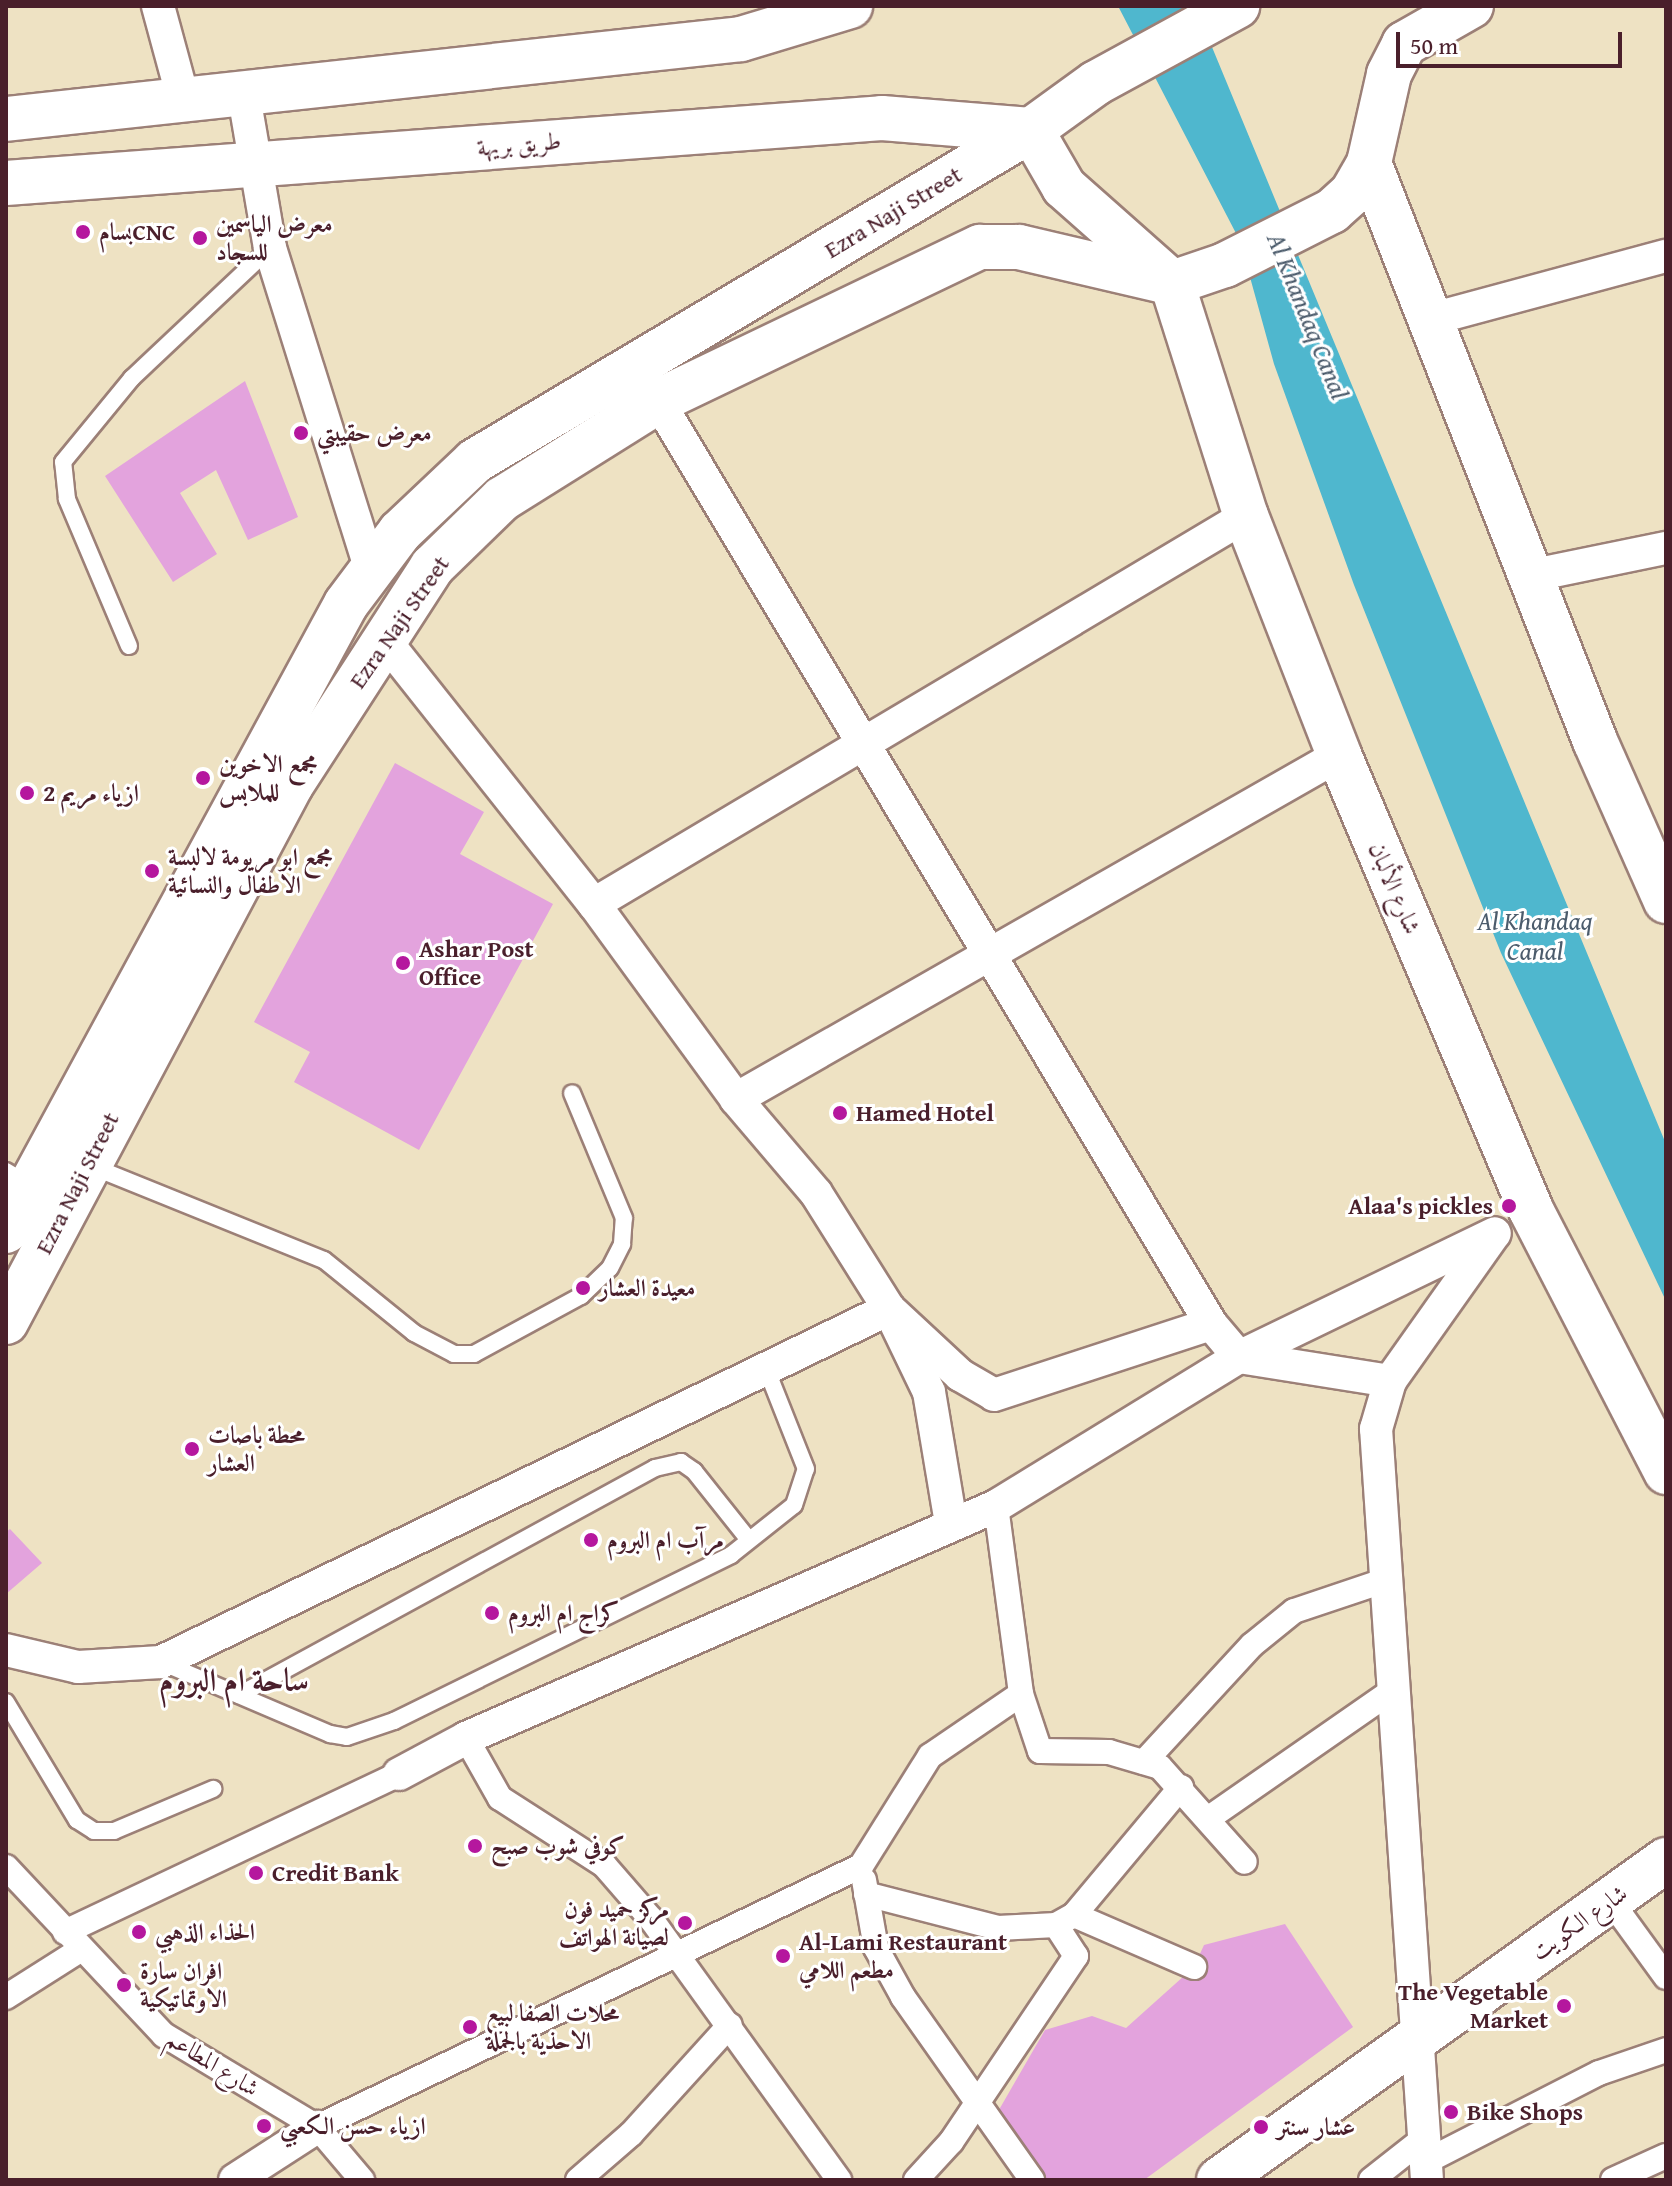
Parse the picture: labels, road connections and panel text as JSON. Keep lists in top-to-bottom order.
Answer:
{
  "streets": {
    "main road": [
      "طريق بريهة",
      "Ezra Naji Street",
      "شارع الألبان",
      "شارع الكويت"
    ],
    "street": ["شارع المطاعم"]
  },
  "crossings": [
    ["طريق بريهة", "Ezra Naji Street"],
    ["Ezra Naji Street", "شارع الألبان"]
  ],
  "districts": ["ساحة ام البروم"],
  "water": ["Al Khandaq Canal"],
  "places": [
    "بسامCNC",
    "معرض الياسمين للسجاد",
    "معرض حقيبتي",
    "مجمع الاخوين للملابس",
    "ازياء مريم 2",
    "مجمع ابو مريومة لالبسة الاطفال والنسائية",
    "Ashar Post Office",
    "Hamed Hotel",
    "Alaa's pickles",
    "معيدة العشار",
    "محطة باصات العشار",
    "مرآب ام البروم",
    "كراج ام البروم",
    "كوفي شوب صبح",
    "Credit Bank",
    "مركز حميد فون لصيانة الهواتف",
    "الحذاء الذهبي",
    "Al-Lami Restaurant مطعم اللامي",
    "افران سارة الاوتماتيكية",
    "The Vegetable Market",
    "محلات الصفا لبيع الاحذية بالجملة",
    "Bike Shops",
    "ازياء حسن الكعبي",
    "عشار سنتر"
  ],
  "scale_bar": "50 m"
}
